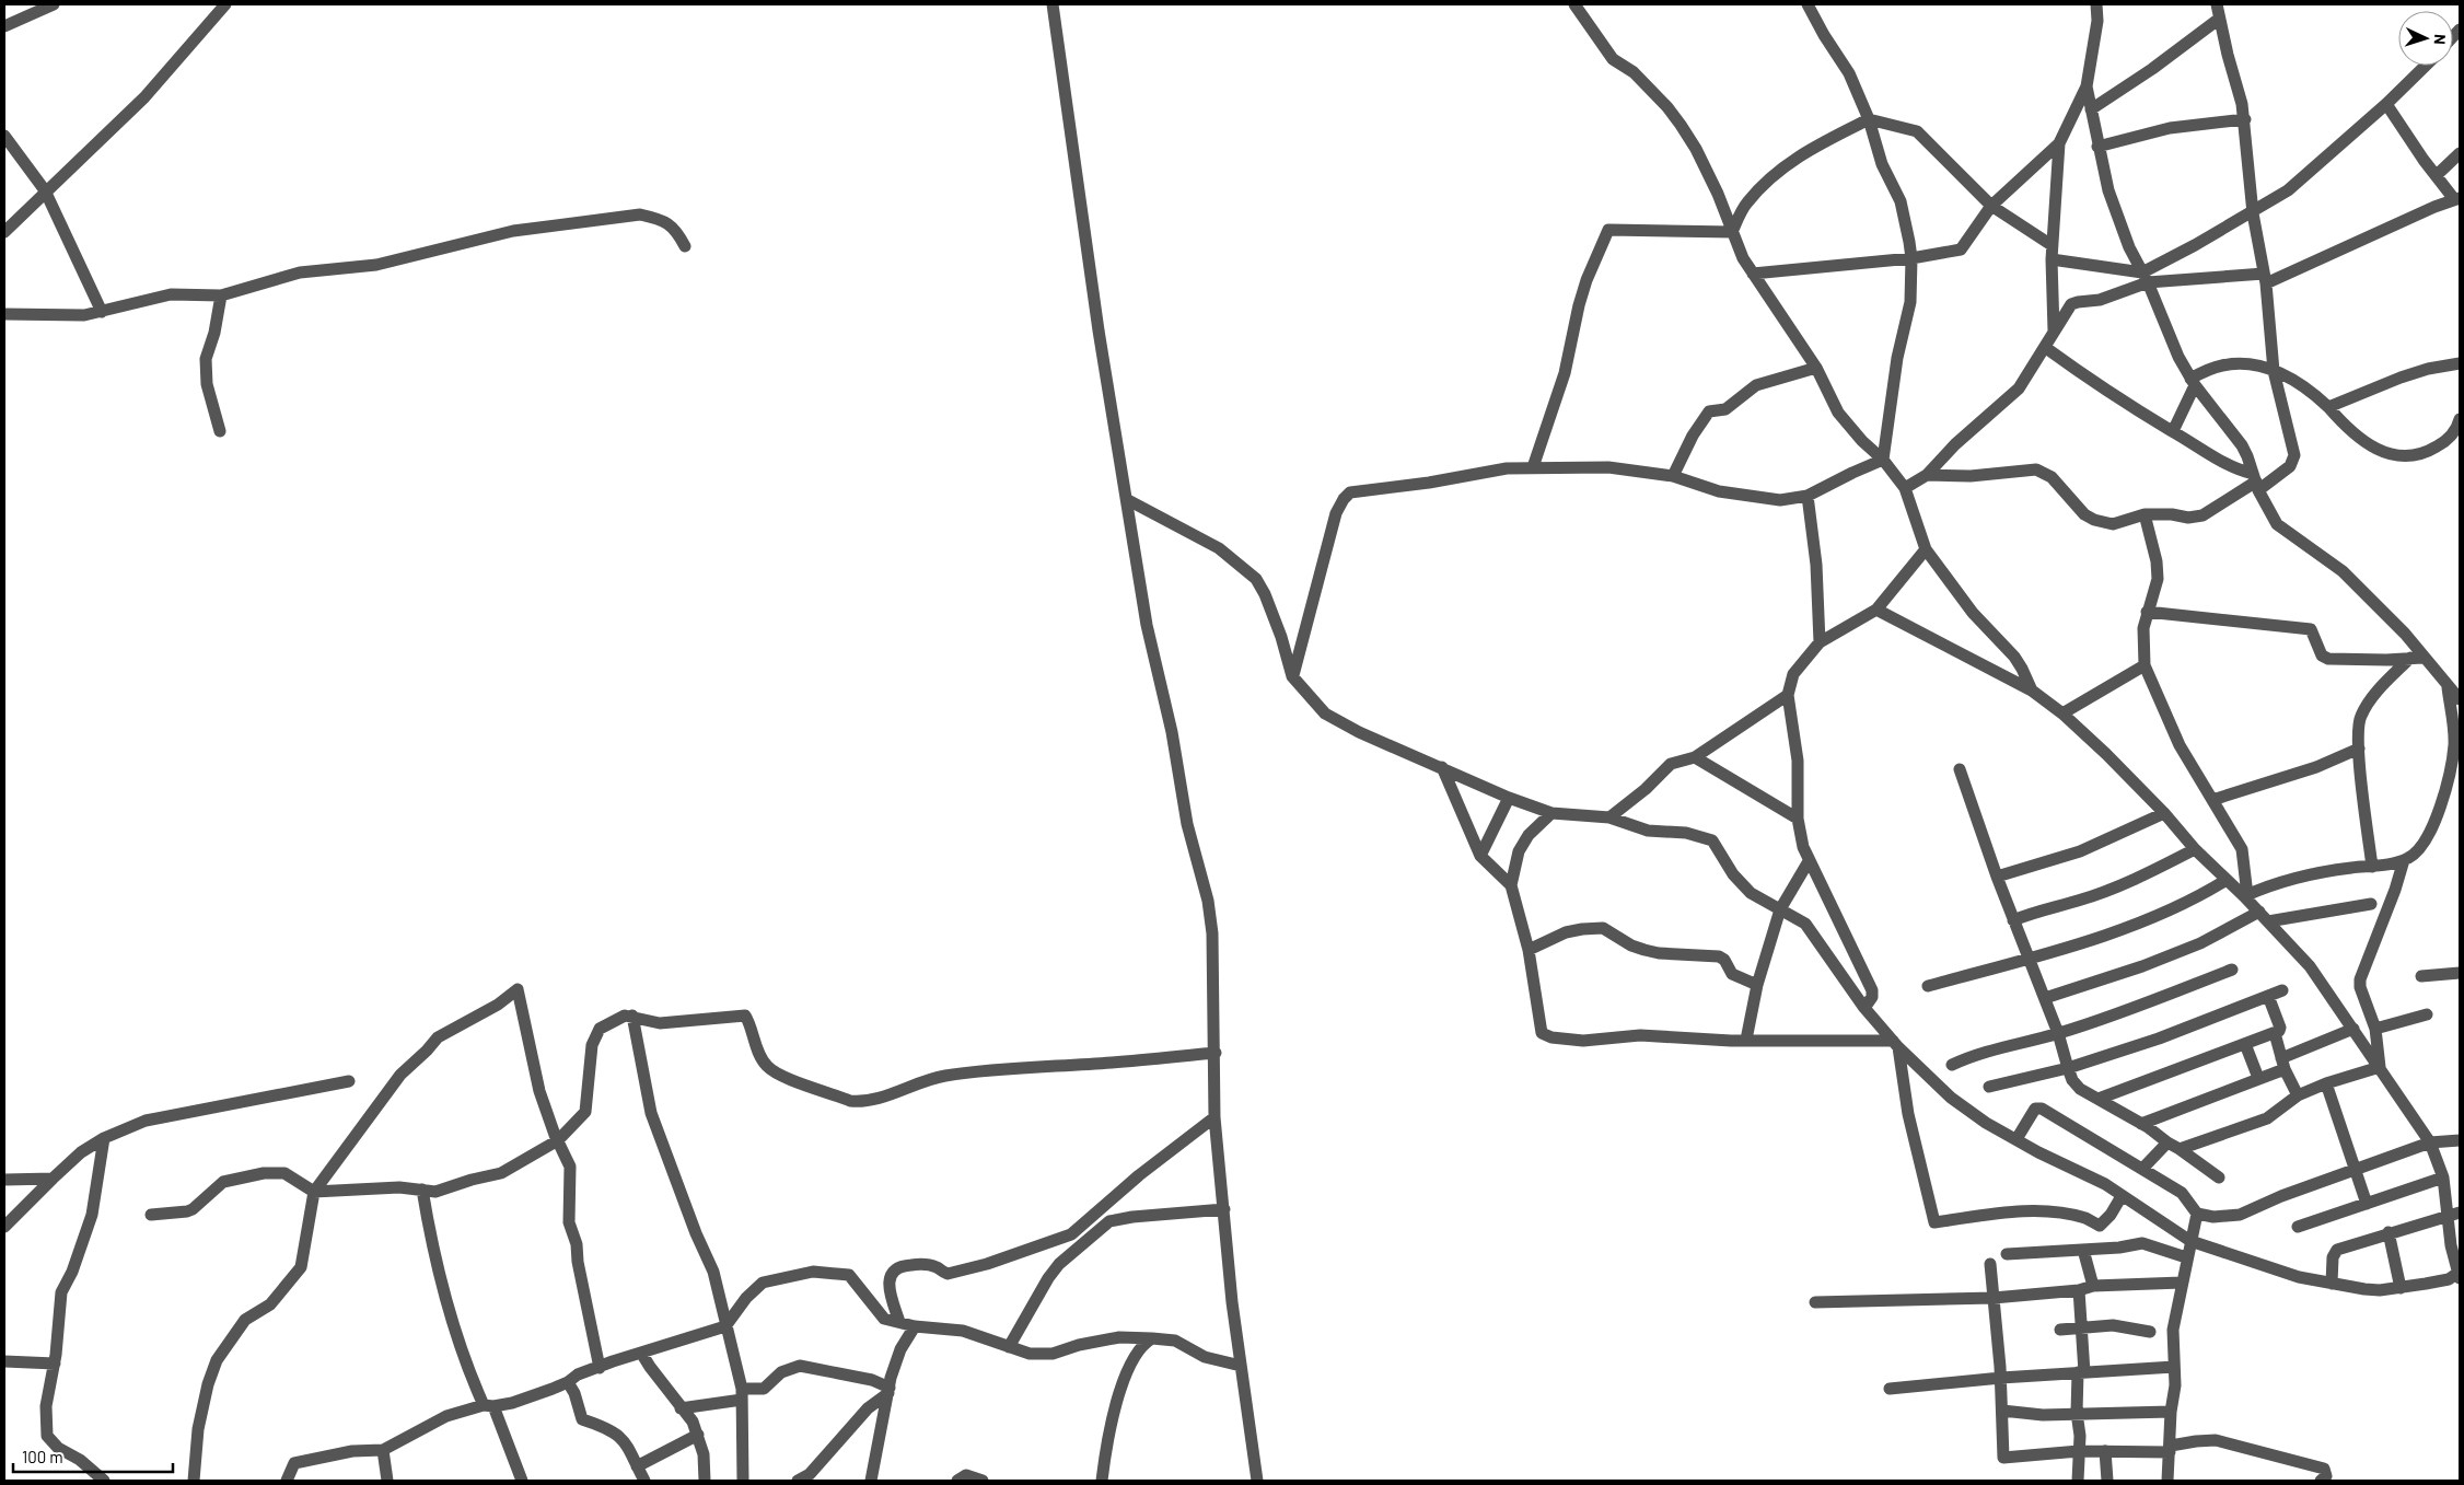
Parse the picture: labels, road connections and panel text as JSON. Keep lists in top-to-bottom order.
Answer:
{
  "scale_bar": "100 m",
  "north": "right"
}
